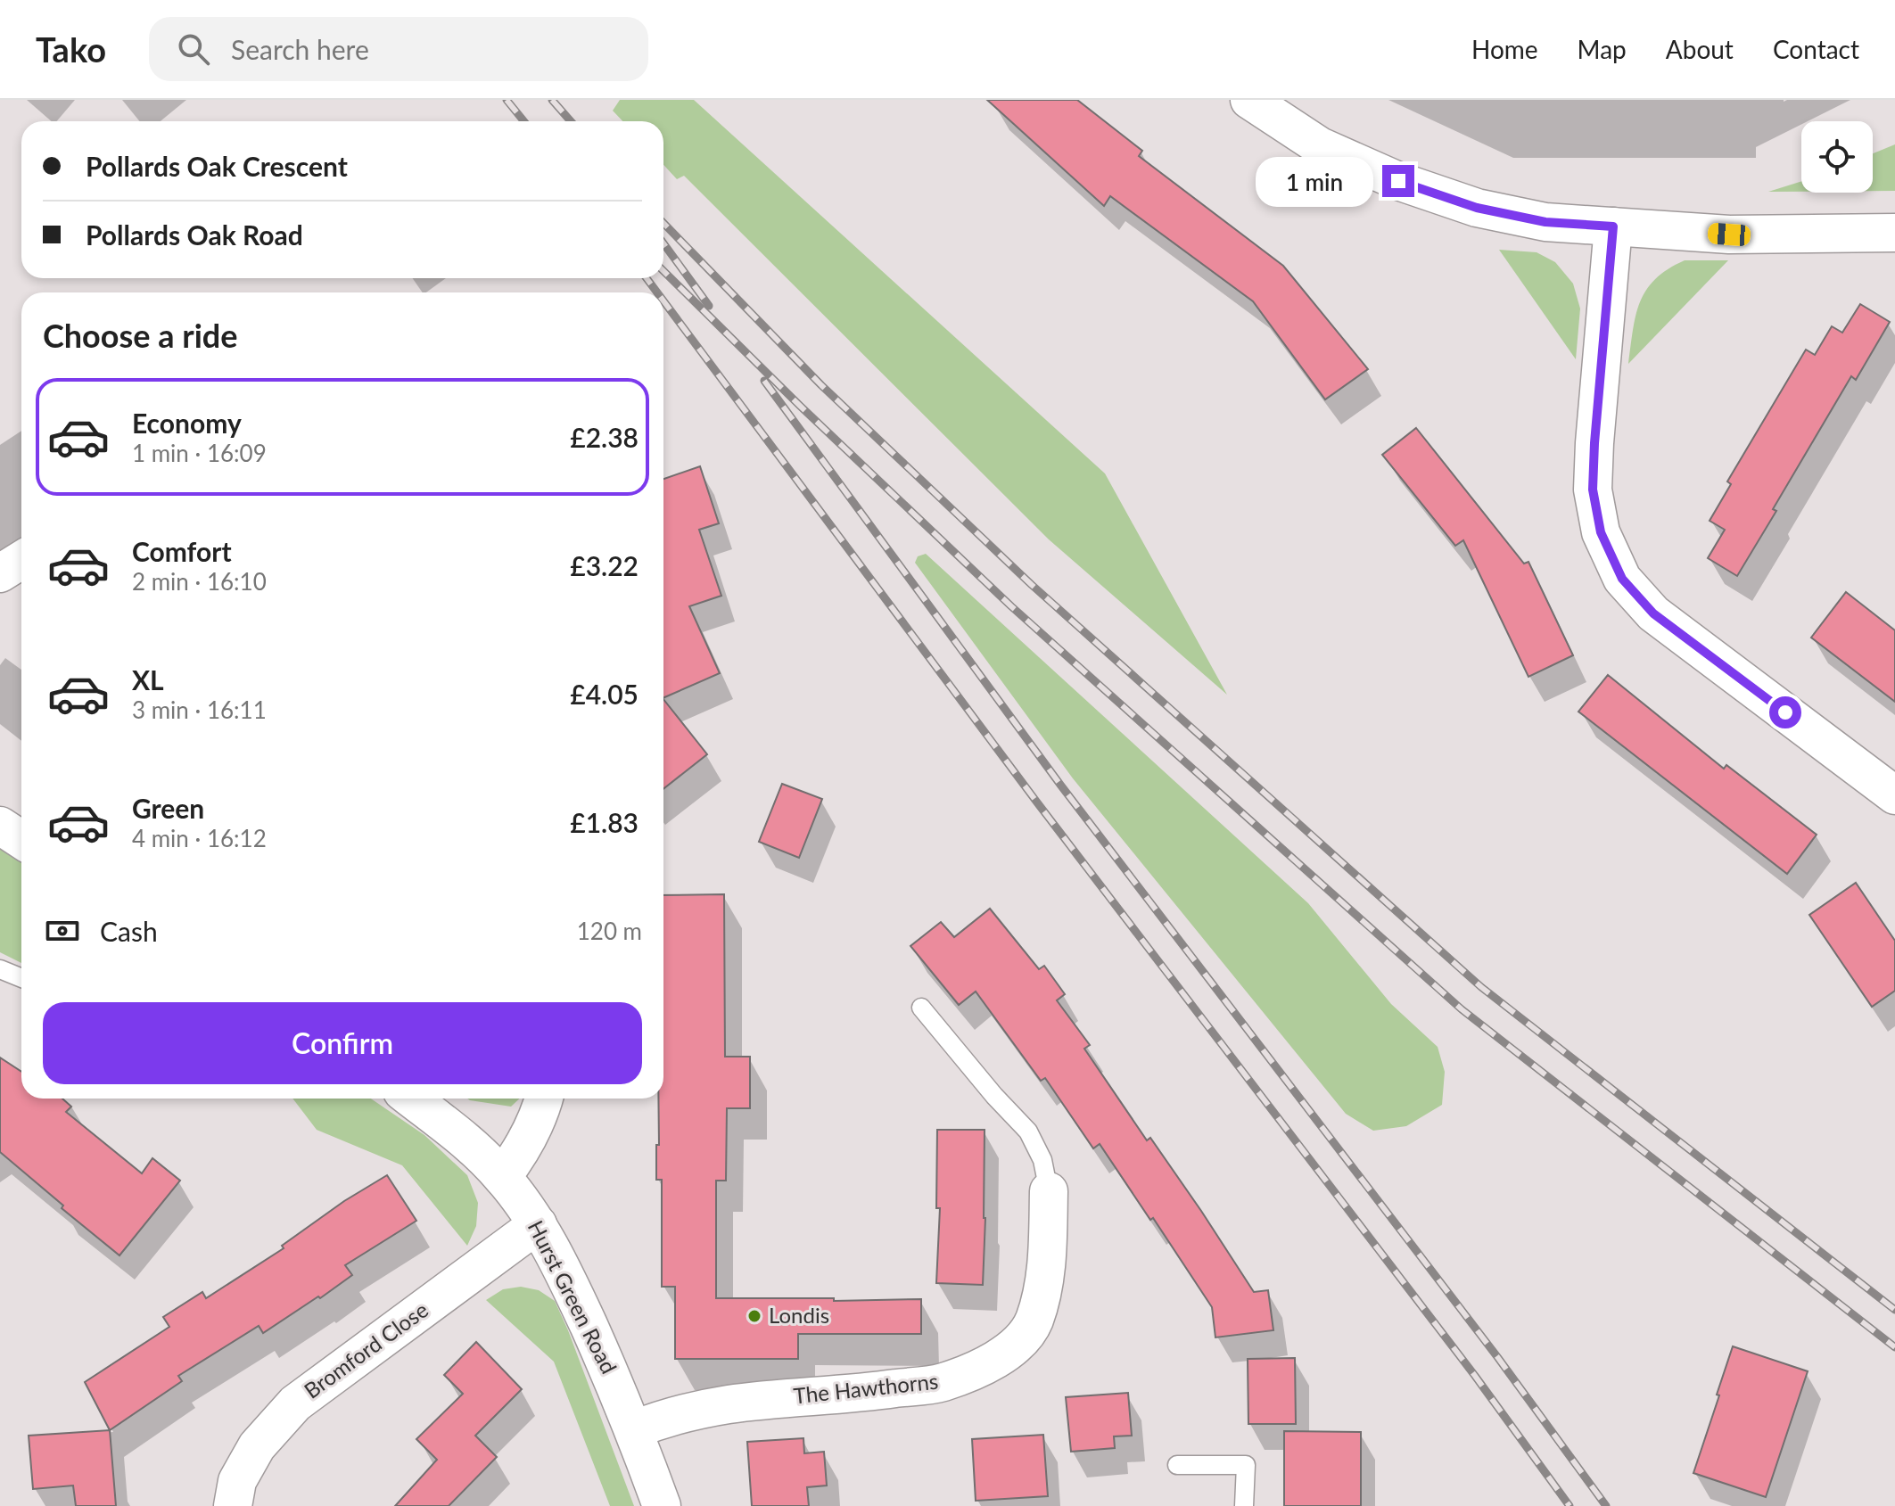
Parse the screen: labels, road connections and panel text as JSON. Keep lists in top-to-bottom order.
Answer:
{
  "streets": {
    "street": ["Hurst Green Road", "Bromford Close", "The Hawthorns"]
  },
  "crossings": [
    ["Hurst Green Road", "Bromford Close"],
    ["Hurst Green Road", "The Hawthorns"]
  ],
  "places": ["Londis"],
  "page": {
    "header": "Tako",
    "search": "Search here",
    "nav": [
      "Home",
      "Map",
      "About",
      "Contact"
    ],
    "banner": ["Pollards Oak Crescent", "Pollards Oak Road"],
    "bubble": "1 min",
    "heading": "Choose a ride",
    "list": [
      {
        "name": "Economy",
        "note": "1 min · 16:09",
        "value": "£2.38"
      },
      {
        "name": "Comfort",
        "note": "2 min · 16:10",
        "value": "£3.22"
      },
      {
        "name": "XL",
        "note": "3 min · 16:11",
        "value": "£4.05"
      },
      {
        "name": "Green",
        "note": "4 min · 16:12",
        "value": "£1.83"
      }
    ],
    "pay": ["Cash", "120 m"],
    "buttons": "Confirm"
  }
}
